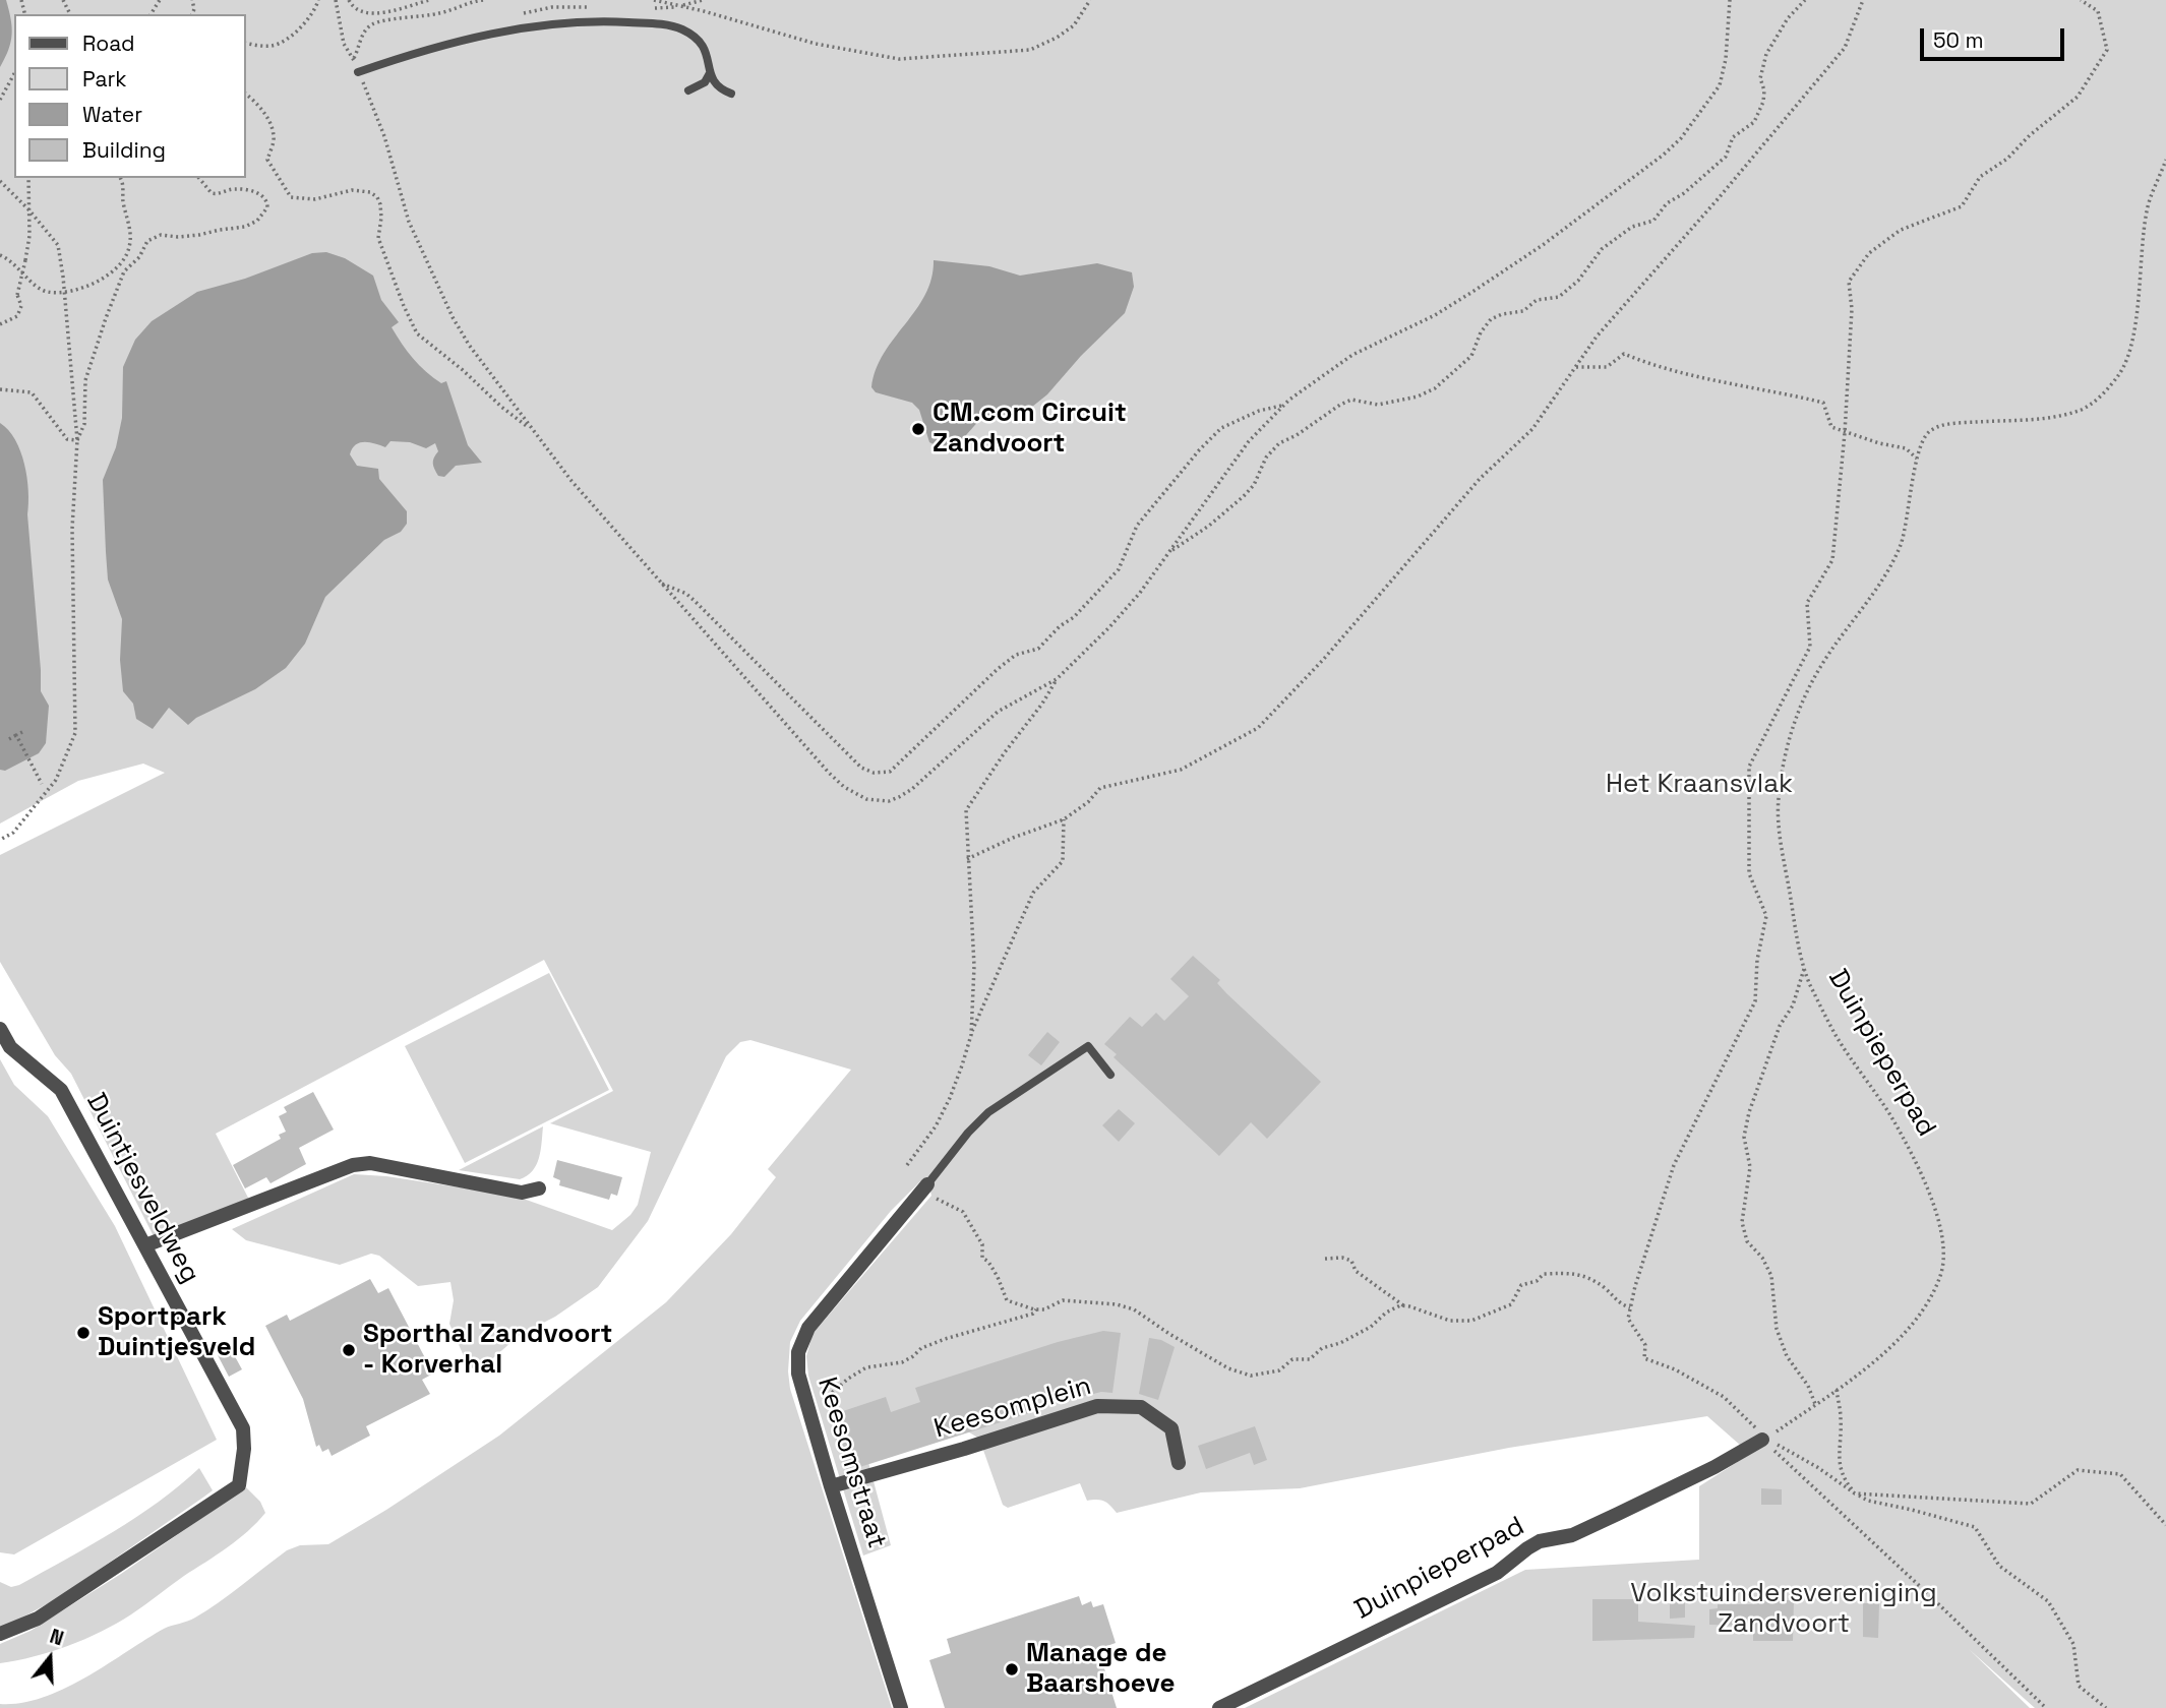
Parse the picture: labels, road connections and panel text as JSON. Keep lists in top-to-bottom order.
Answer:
{
  "streets": {
    "street": [
      "Duinpieperpad",
      "Duintjesveldweg",
      "Keesomplein",
      "Keesomstraat"
    ]
  },
  "crossings": [
    ["Keesomplein", "Keesomstraat"]
  ],
  "parks": ["Het Kraansvlak", "Volkstuindersvereniging Zandvoort"],
  "places": [
    "CM.com Circuit Zandvoort",
    "Sportpark Duintjesveld",
    "Sporthal Zandvoort - Korverhal",
    "Manage de Baarshoeve"
  ],
  "legend": [
    "Road",
    "Park",
    "Water",
    "Building"
  ],
  "scale_bar": "50 m",
  "north": "top"
}
